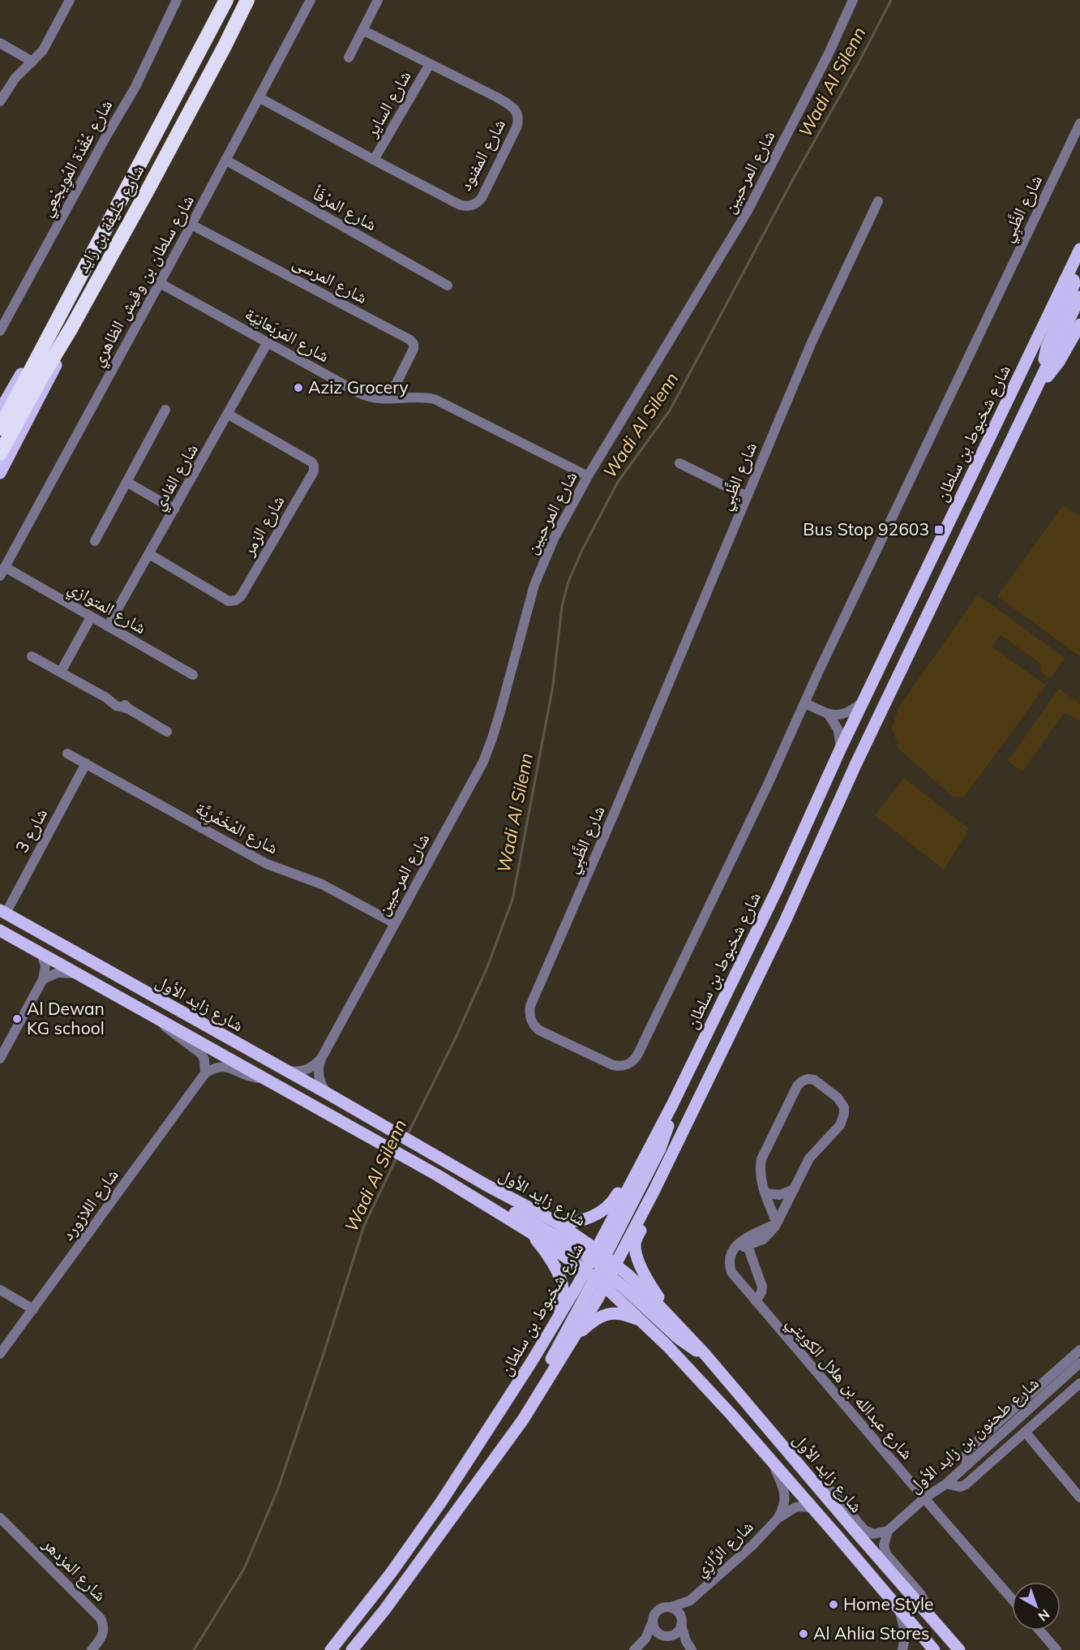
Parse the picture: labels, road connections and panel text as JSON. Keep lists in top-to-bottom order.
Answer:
{
  "streets": {
    "highway": ["شارع خليفة بن زايد"],
    "main road": ["شارع شخبوط بن سلطان", "شارع زايد الأول"],
    "street": [
      "شارع الساير",
      "شارع المفنود",
      "شارع عُقْدَة المُوِيجْعِي",
      "شارع المرحبين",
      "شارع الظَّبِي",
      "شارع المرْفَأ",
      "شارع المرسى",
      "شارع سلطان بن وقيش الظاهري",
      "شارع المَربَعانِيّة",
      "شارع الفادي",
      "شارع الزمر",
      "شارع المتوازي",
      "شارع المْخَمَّرِيَّة",
      "شارع 3",
      "شارع اللازورد",
      "شارع عبدالله بن هلال الكويتي",
      "شارع طحنون بن زايد الأول",
      "شارع الرَّازِي",
      "شارع المزدهر"
    ]
  },
  "crossings": [
    ["شارع الساير", "شارع المفنود"],
    ["شارع المفنود", "شارع سلطان بن وقيش الظاهري"],
    ["شارع المرحبين", "شارع المَربَعانِيّة"],
    ["شارع المرحبين", "شارع المْخَمَّرِيَّة"],
    ["شارع المرحبين", "شارع زايد الأول"],
    ["شارع المرْفَأ", "شارع سلطان بن وقيش الظاهري"],
    ["شارع المرسى", "شارع سلطان بن وقيش الظاهري"],
    ["شارع سلطان بن وقيش الظاهري", "شارع المَربَعانِيّة"],
    ["شارع سلطان بن وقيش الظاهري", "شارع المتوازي"],
    ["شارع المَربَعانِيّة", "شارع الفادي"],
    ["شارع شخبوط بن سلطان", "شارع زايد الأول"],
    ["شارع الفادي", "شارع الزمر"],
    ["شارع الفادي", "شارع المتوازي"],
    ["شارع المْخَمَّرِيَّة", "شارع 3"],
    ["شارع 3", "شارع زايد الأول"],
    ["شارع زايد الأول", "شارع الرَّازِي"],
    ["شارع عبدالله بن هلال الكويتي", "شارع طحنون بن زايد الأول"]
  ],
  "water": ["Wadi Al Silenn"],
  "places": {
    "other": [
      "Aziz Grocery",
      "Al Dewan KG school",
      "Home Style",
      "Al Ahlia Stores"
    ],
    "transit": ["Bus Stop 92603"]
  },
  "north": "bottom right"
}
